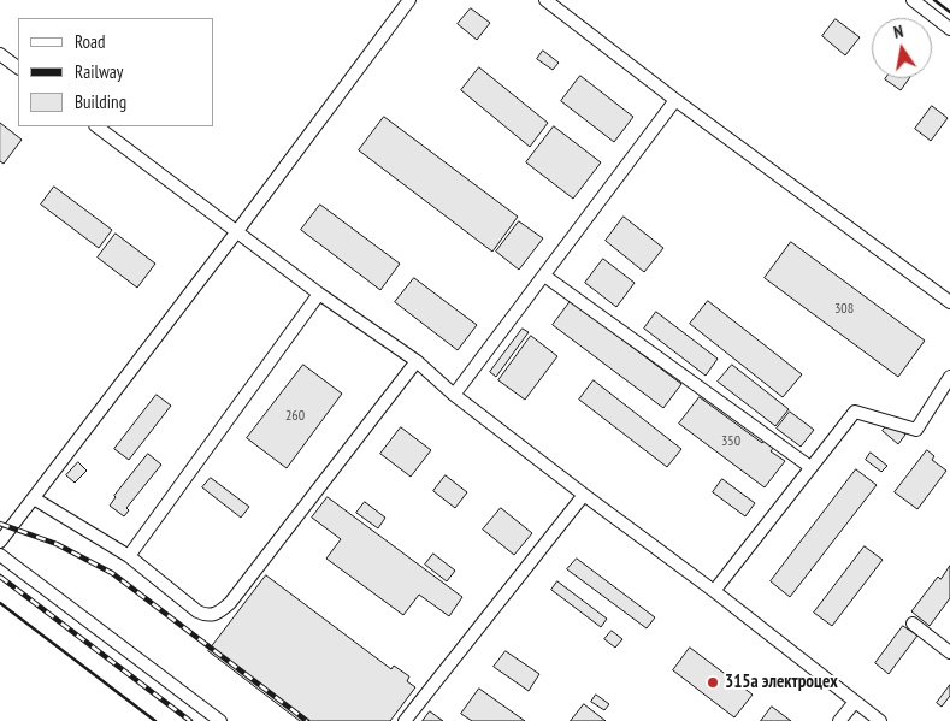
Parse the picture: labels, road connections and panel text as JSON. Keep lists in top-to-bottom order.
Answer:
{
  "places": ["315a электроцех"],
  "house_numbers": ["308", "260", "350"],
  "legend": ["Road", "Railway", "Building"],
  "north": "top"
}
